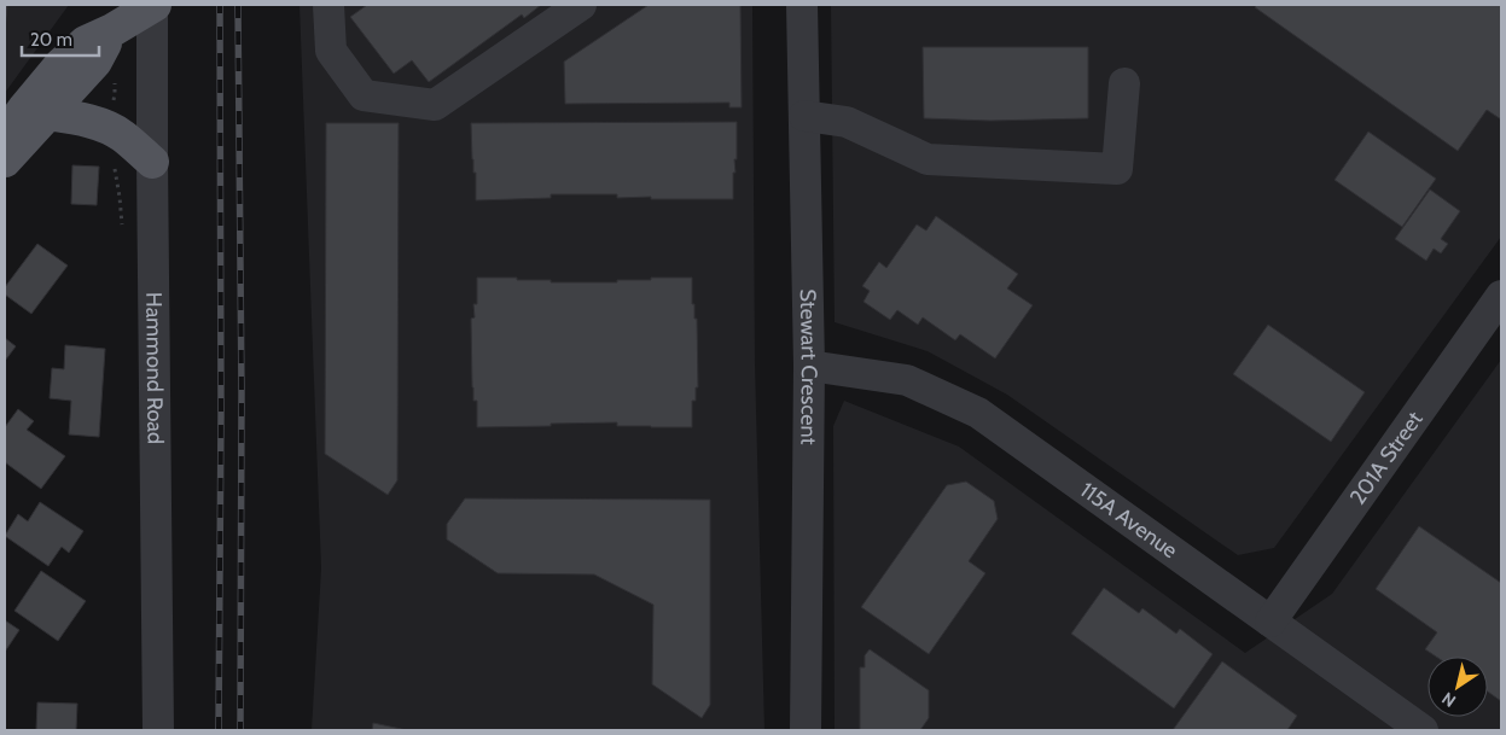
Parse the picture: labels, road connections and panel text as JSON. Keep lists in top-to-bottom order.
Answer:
{
  "streets": {
    "street": [
      "Stewart Crescent",
      "Hammond Road",
      "201A Street",
      "115A Avenue"
    ]
  },
  "crossings": [
    ["Stewart Crescent", "115A Avenue"],
    ["201A Street", "115A Avenue"]
  ],
  "scale_bar": "20 m",
  "north": "bottom left"
}
